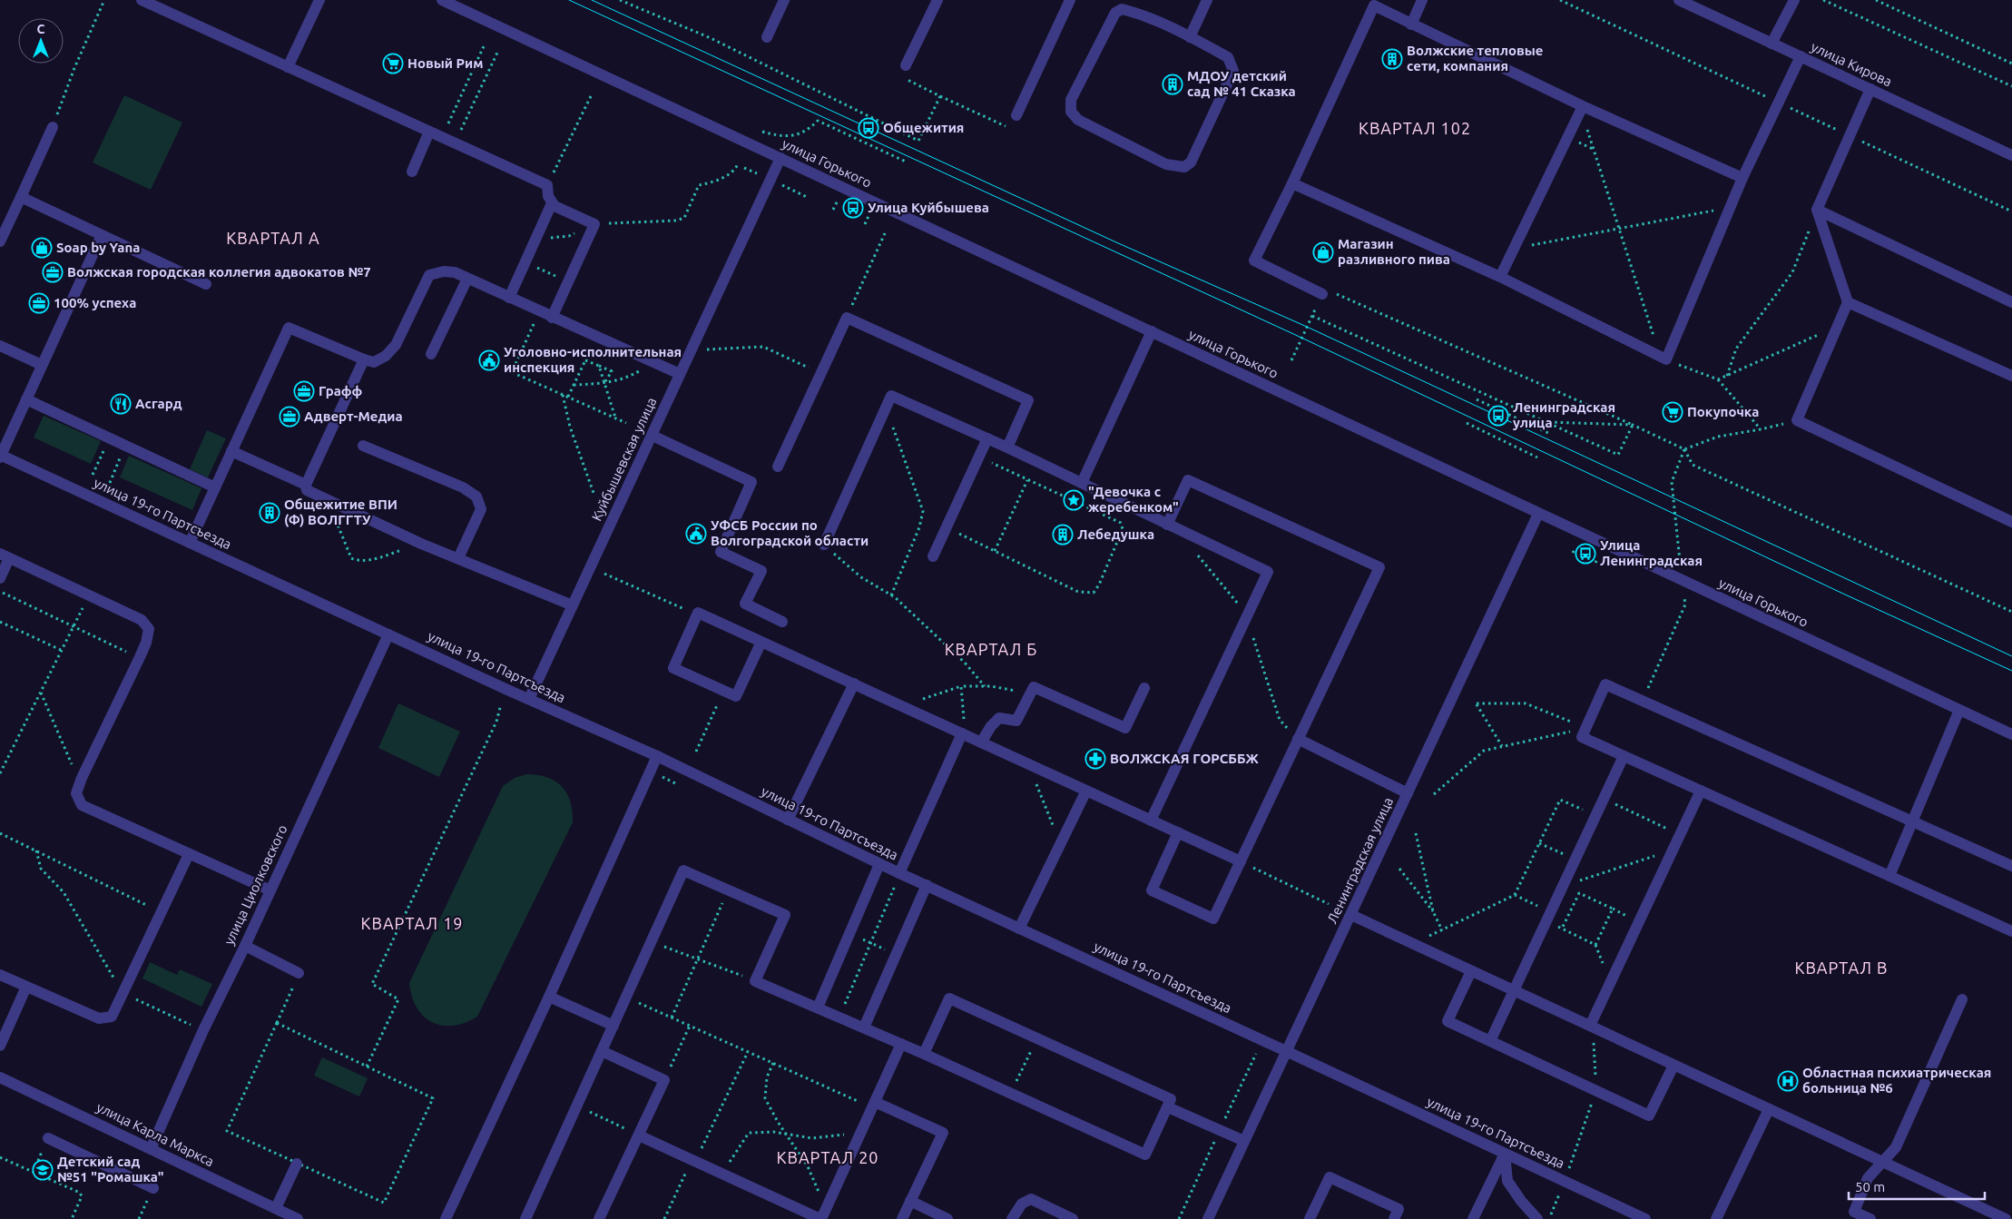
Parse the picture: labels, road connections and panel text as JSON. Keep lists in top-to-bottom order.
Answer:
{
  "streets": {
    "street": [
      "улица Кирова",
      "улица Горького",
      "Куйбышевская улица",
      "улица 19-го Партсъезда",
      "Ленинградская улица",
      "улица Циолковского",
      "улица Карла Маркса"
    ]
  },
  "crossings": [
    ["улица Горького", "Куйбышевская улица"],
    ["улица Горького", "Ленинградская улица"],
    ["Куйбышевская улица", "улица 19-го Партсъезда"],
    ["улица 19-го Партсъезда", "Ленинградская улица"],
    ["улица 19-го Партсъезда", "улица Циолковского"],
    ["улица Циолковского", "улица Карла Маркса"]
  ],
  "districts": [
    "КВАРТАЛ 102",
    "КВАРТАЛ А",
    "КВАРТАЛ Б",
    "КВАРТАЛ 19",
    "КВАРТАЛ В",
    "КВАРТАЛ 20"
  ],
  "places": {
    "building": [
      "Волжские тепловые сети, компания",
      "МДОУ детский сад № 41 Сказка",
      "Общежитие ВПИ (Ф) ВОЛГГТУ",
      "Лебедушка"
    ],
    "supermarket": ["Новый Рим", "Покупочка"],
    "bus stop": [
      "Общежития",
      "Улица Куйбышева",
      "Ленинградская улица",
      "Улица Ленинградская"
    ],
    "shop": ["Soap by Yana", "Магазин разливного пива"],
    "office": [
      "Волжская городская коллегия адвокатов №7",
      "100% успеха",
      "Графф",
      "Адверт-Медиа"
    ],
    "public building": ["Уголовно-исполнительная инспекция", "УФСБ России по Волгоградской области"],
    "restaurant": ["Асгард"],
    "place": ["\"Девочка с жеребенком\""],
    "pharmacy": ["ВОЛЖСКАЯ ГОРСББЖ"],
    "hospital": ["Областная психиатрическая больница №6"],
    "school or university": ["Детский сад №51 \"Ромашка\""]
  },
  "scale_bar": "50 m",
  "north": "top"
}
